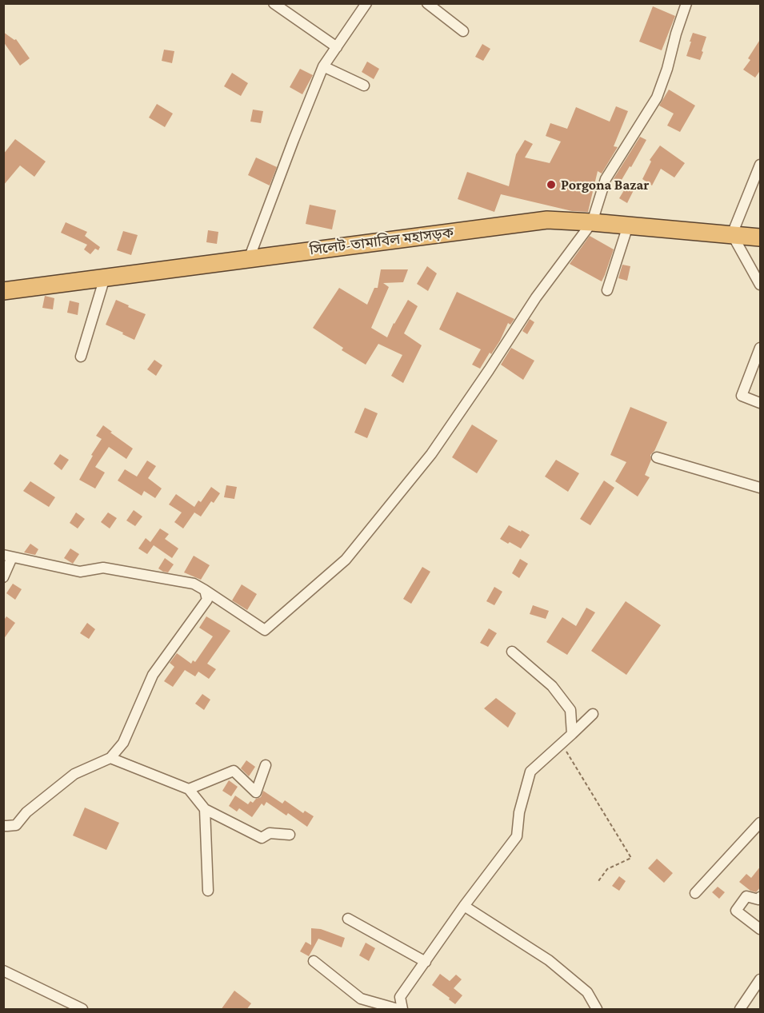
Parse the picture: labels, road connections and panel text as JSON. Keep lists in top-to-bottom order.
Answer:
{
  "streets": {
    "highway": ["সিলেট-তামাবিল মহাসড়ক"]
  },
  "places": ["Porgona Bazar"]
}
